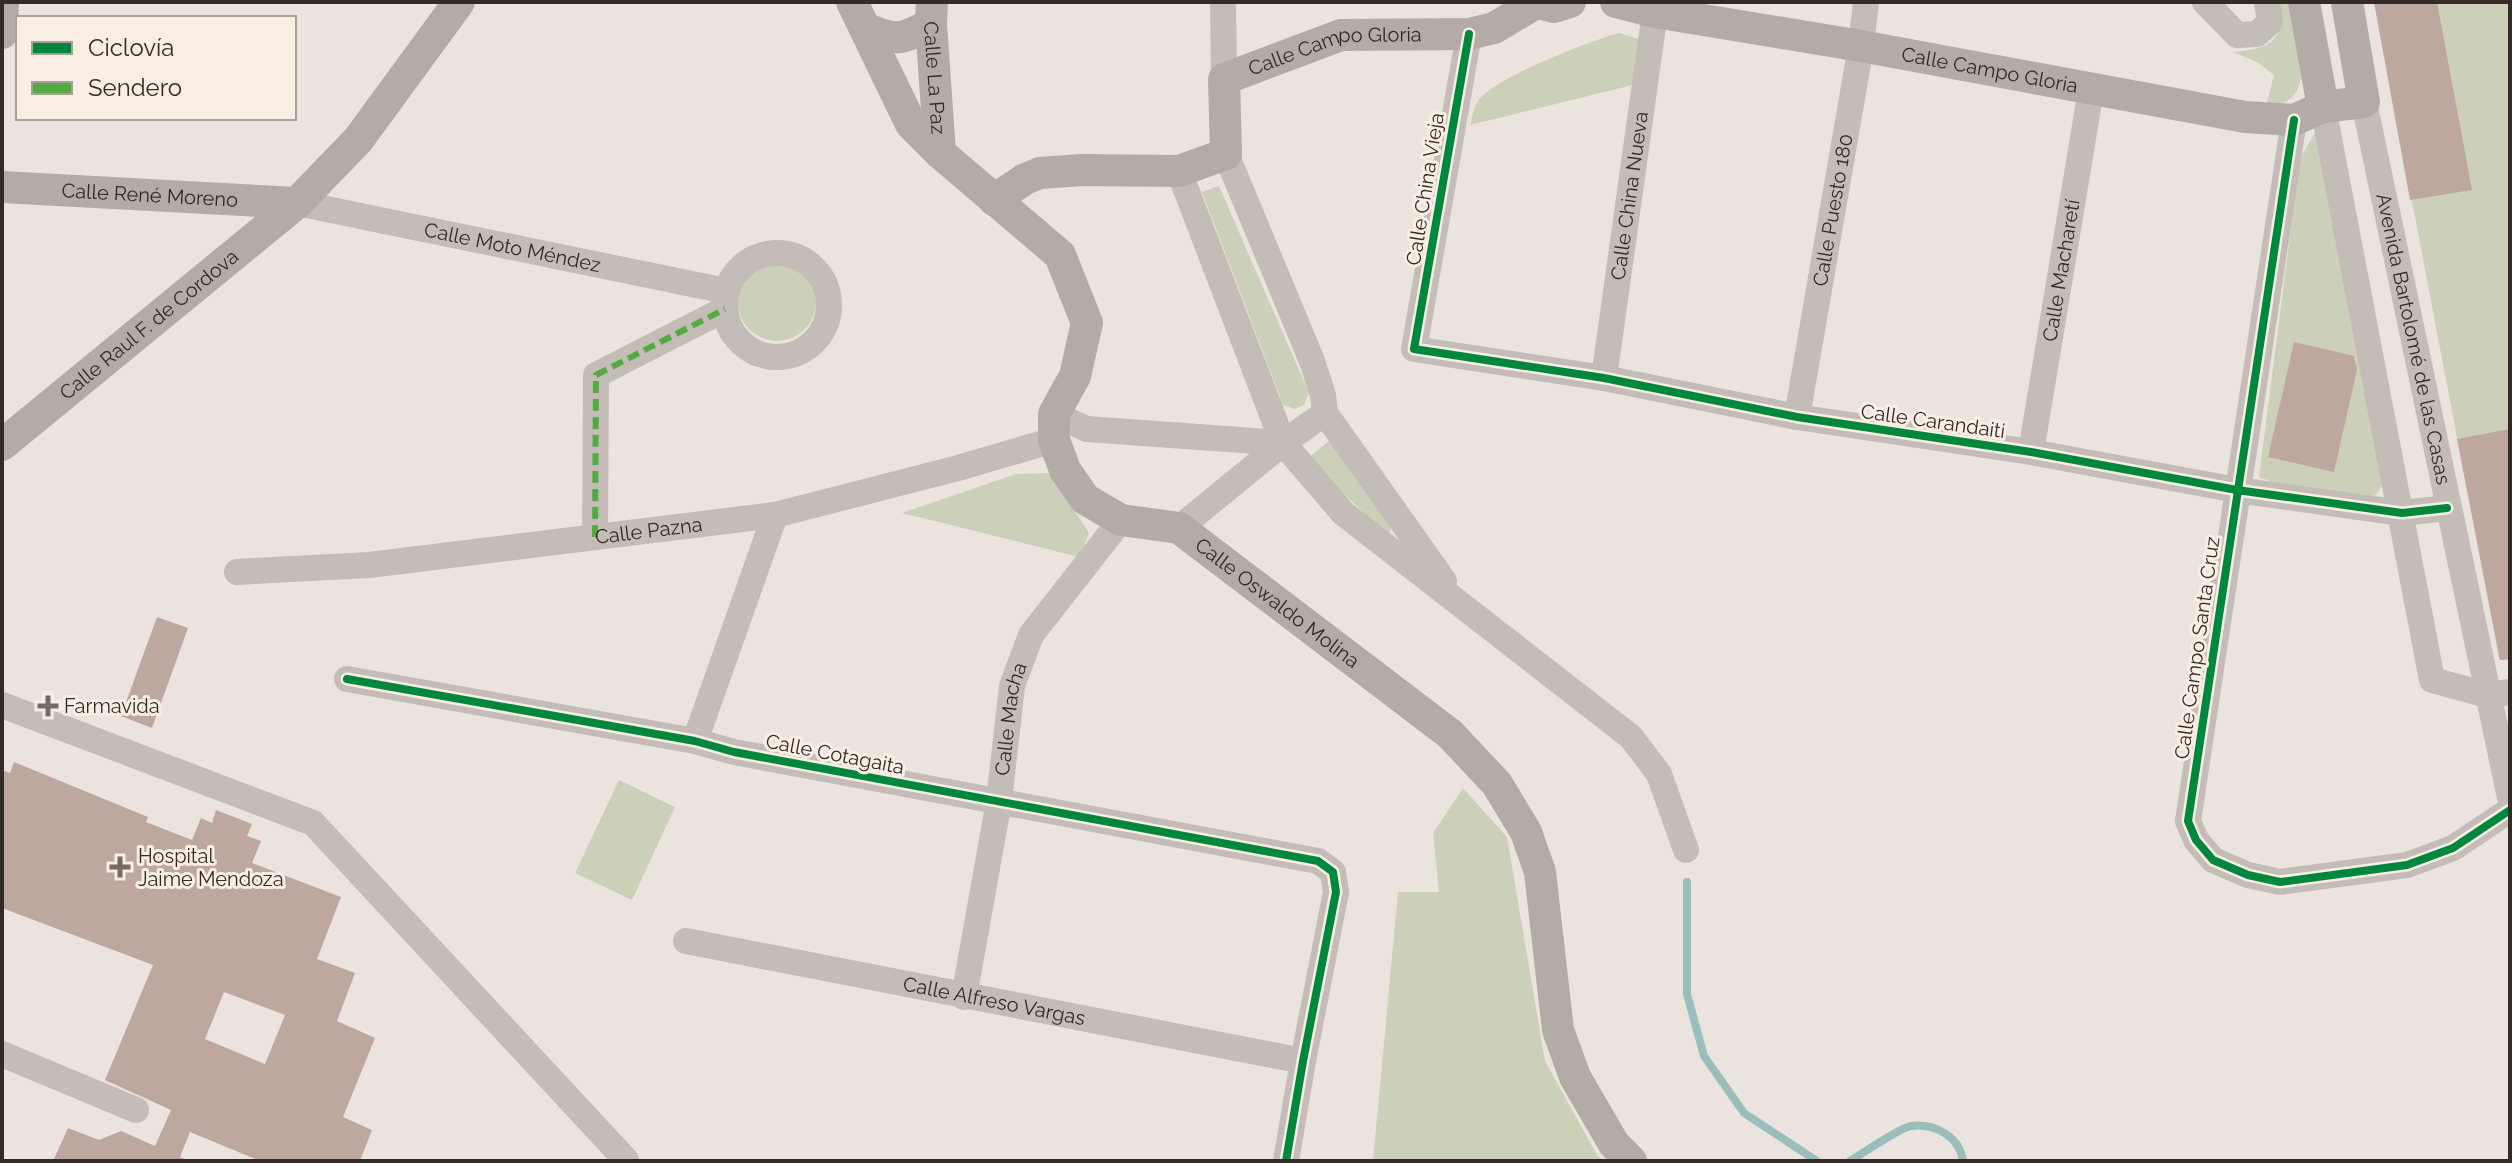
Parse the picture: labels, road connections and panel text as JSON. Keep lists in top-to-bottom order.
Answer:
{
  "streets": {
    "main road": [
      "Calle Campo Gloria",
      "Calle La Paz",
      "Calle René Moreno",
      "Calle Raul F. de Cordova",
      "Avenida Bartolomé de las Casas",
      "Calle Oswaldo Molina"
    ],
    "street": [
      "Calle China Vieja",
      "Calle China Nueva",
      "Calle Puesto 180",
      "Calle Moto Méndez",
      "Calle Macharetí",
      "Calle Carandaiti",
      "Calle Pazna",
      "Calle Campo Santa Cruz",
      "Calle Macha",
      "Calle Cotagaita",
      "Calle Alfreso Vargas"
    ]
  },
  "crossings": [
    ["Calle Campo Gloria", "Calle China Vieja"],
    ["Calle Campo Gloria", "Calle China Nueva"],
    ["Calle Campo Gloria", "Calle Puesto 180"],
    ["Calle Campo Gloria", "Calle Macharetí"],
    ["Calle Campo Gloria", "Avenida Bartolomé de las Casas"],
    ["Calle Campo Gloria", "Calle Campo Santa Cruz"],
    ["Calle China Vieja", "Calle Carandaiti"],
    ["Calle René Moreno", "Calle Moto Méndez"],
    ["Calle René Moreno", "Calle Raul F. de Cordova"],
    ["Calle China Nueva", "Calle Carandaiti"],
    ["Calle Puesto 180", "Calle Carandaiti"],
    ["Calle Moto Méndez", "Calle Raul F. de Cordova"],
    ["Calle Moto Méndez", "Calle Pazna"],
    ["Calle Macharetí", "Calle Carandaiti"],
    ["Avenida Bartolomé de las Casas", "Calle Carandaiti"],
    ["Calle Carandaiti", "Calle Campo Santa Cruz"],
    ["Calle Pazna", "Calle Oswaldo Molina"],
    ["Calle Oswaldo Molina", "Calle Macha"],
    ["Calle Macha", "Calle Cotagaita"],
    ["Calle Macha", "Calle Alfreso Vargas"],
    ["Calle Cotagaita", "Calle Alfreso Vargas"]
  ],
  "places": {
    "health": ["Farmavida", "Hospital Jaime Mendoza"]
  },
  "legend": ["Ciclovía", "Sendero"]
}
